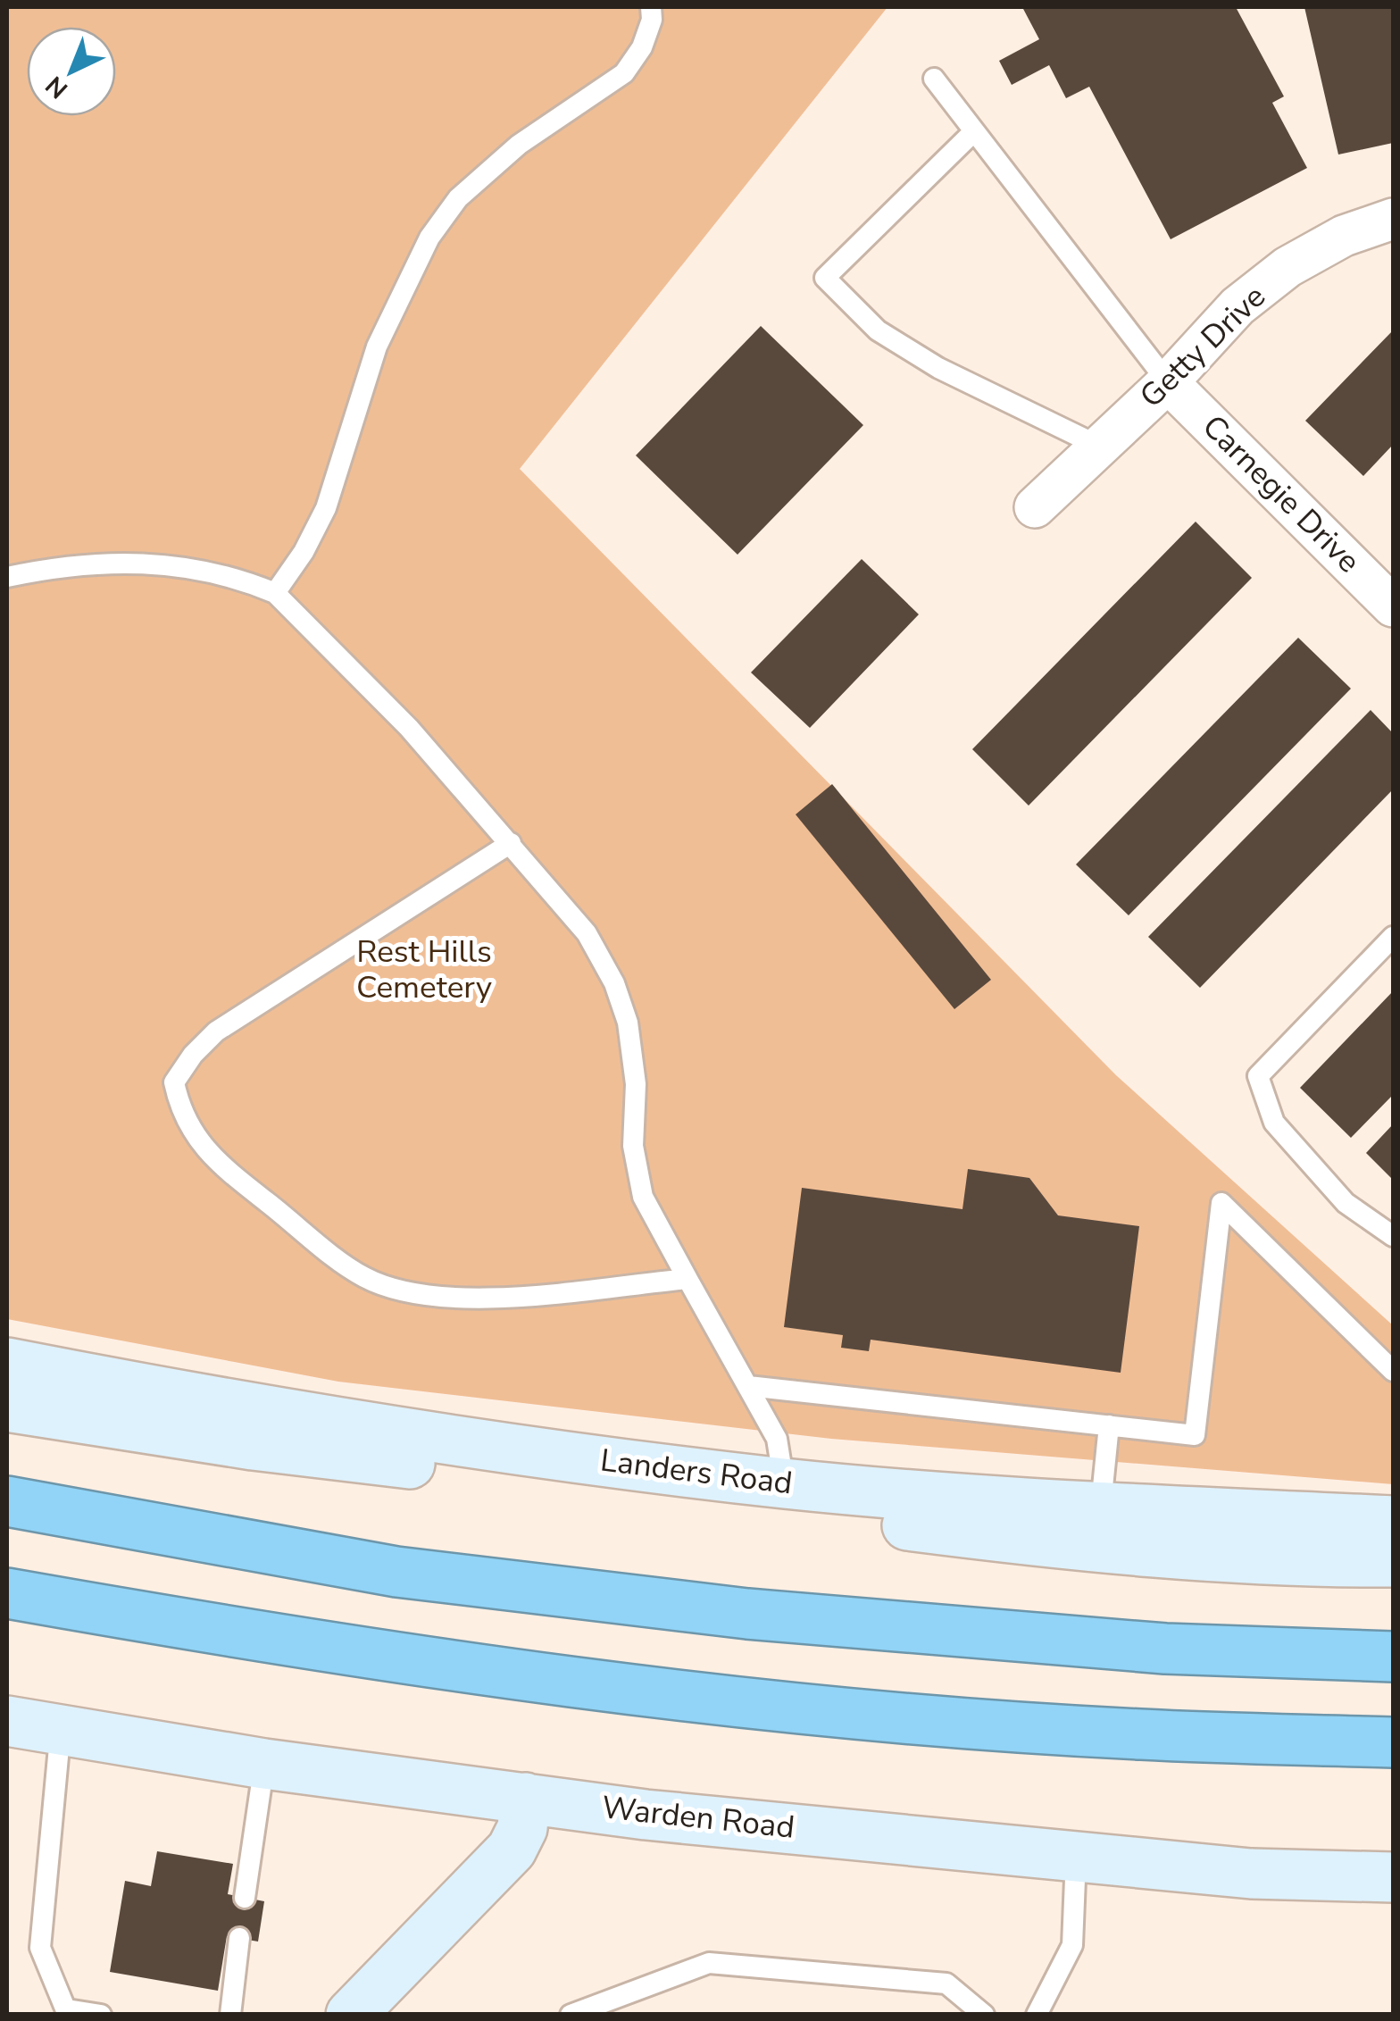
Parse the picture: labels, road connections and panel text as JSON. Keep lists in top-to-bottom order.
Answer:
{
  "streets": {
    "main road": ["Landers Road", "Warden Road"],
    "street": ["Getty Drive", "Carnegie Drive"]
  },
  "crossings": [
    ["Getty Drive", "Carnegie Drive"]
  ],
  "parks": ["Rest Hills Cemetery"],
  "north": "bottom left"
}
